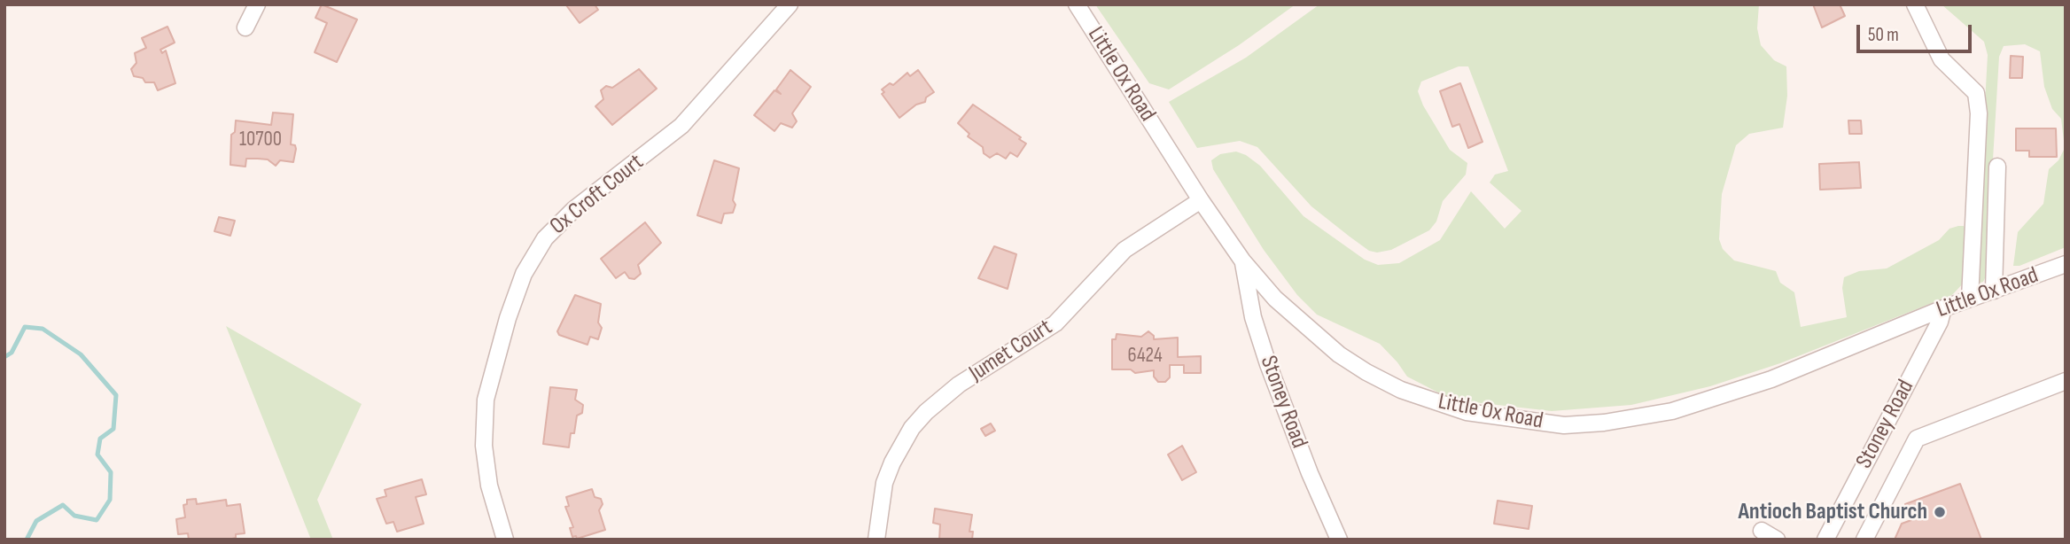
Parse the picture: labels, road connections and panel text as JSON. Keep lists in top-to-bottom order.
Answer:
{
  "streets": {
    "street": [
      "Little Ox Road",
      "Ox Croft Court",
      "Jumet Court",
      "Stoney Road"
    ]
  },
  "crossings": [
    ["Little Ox Road", "Jumet Court"],
    ["Little Ox Road", "Stoney Road"]
  ],
  "places": ["Antioch Baptist Church"],
  "house_numbers": ["10700", "6424"],
  "scale_bar": "50 m"
}
